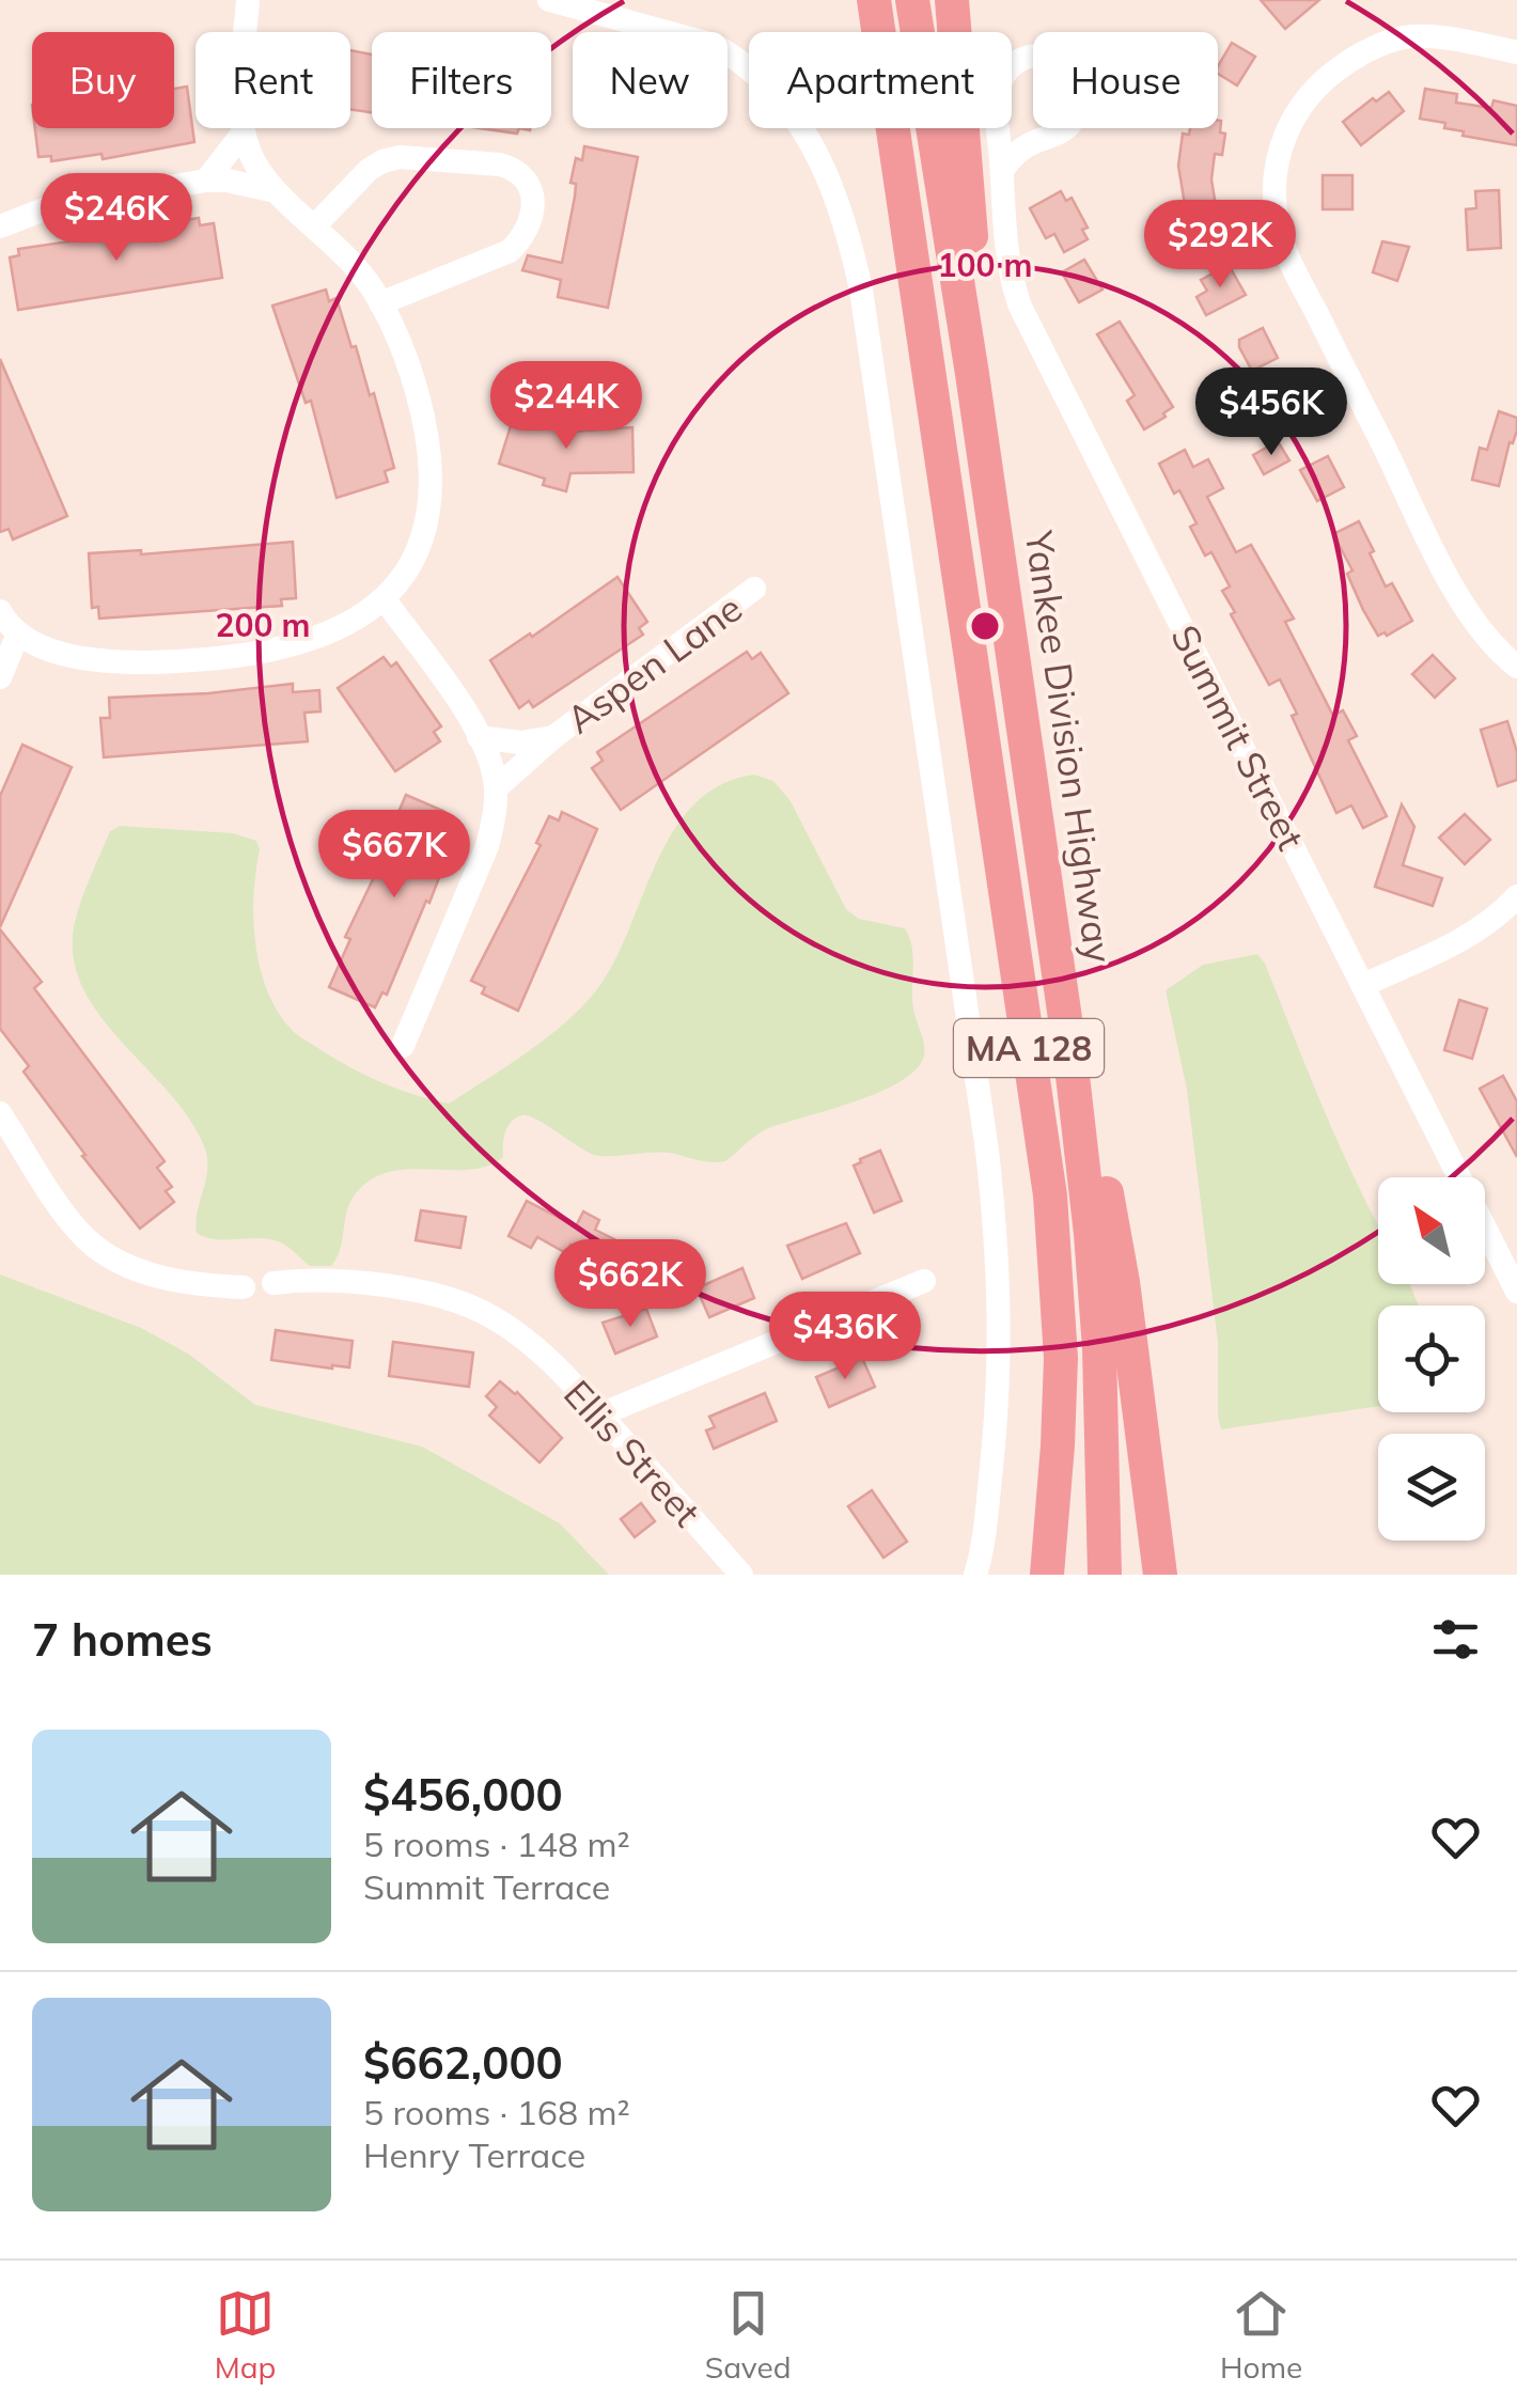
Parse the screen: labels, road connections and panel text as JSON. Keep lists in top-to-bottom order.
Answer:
{
  "streets": {
    "highway": ["Yankee Division Highway", "MA 128"],
    "street": ["Aspen Lane", "Summit Street", "Ellis Street"]
  },
  "north": "top left",
  "page": {
    "chip": [
      "Buy",
      "Rent",
      "Filters",
      "New",
      "Apartment",
      "House"
    ],
    "price": [
      "$246K",
      "$292K",
      "$244K",
      "$456K",
      "$667K",
      "$662K",
      "$436K"
    ],
    "heading": "7 homes",
    "list": [
      {
        "name": "$456,000",
        "note": "5 rooms · 148 m² · Summit Terrace"
      },
      {
        "name": "$662,000",
        "note": "5 rooms · 168 m² · Henry Terrace"
      }
    ],
    "tabs": ["Map", "Saved", "Home"]
  },
  "rings": ["100 m", "200 m"]
}
